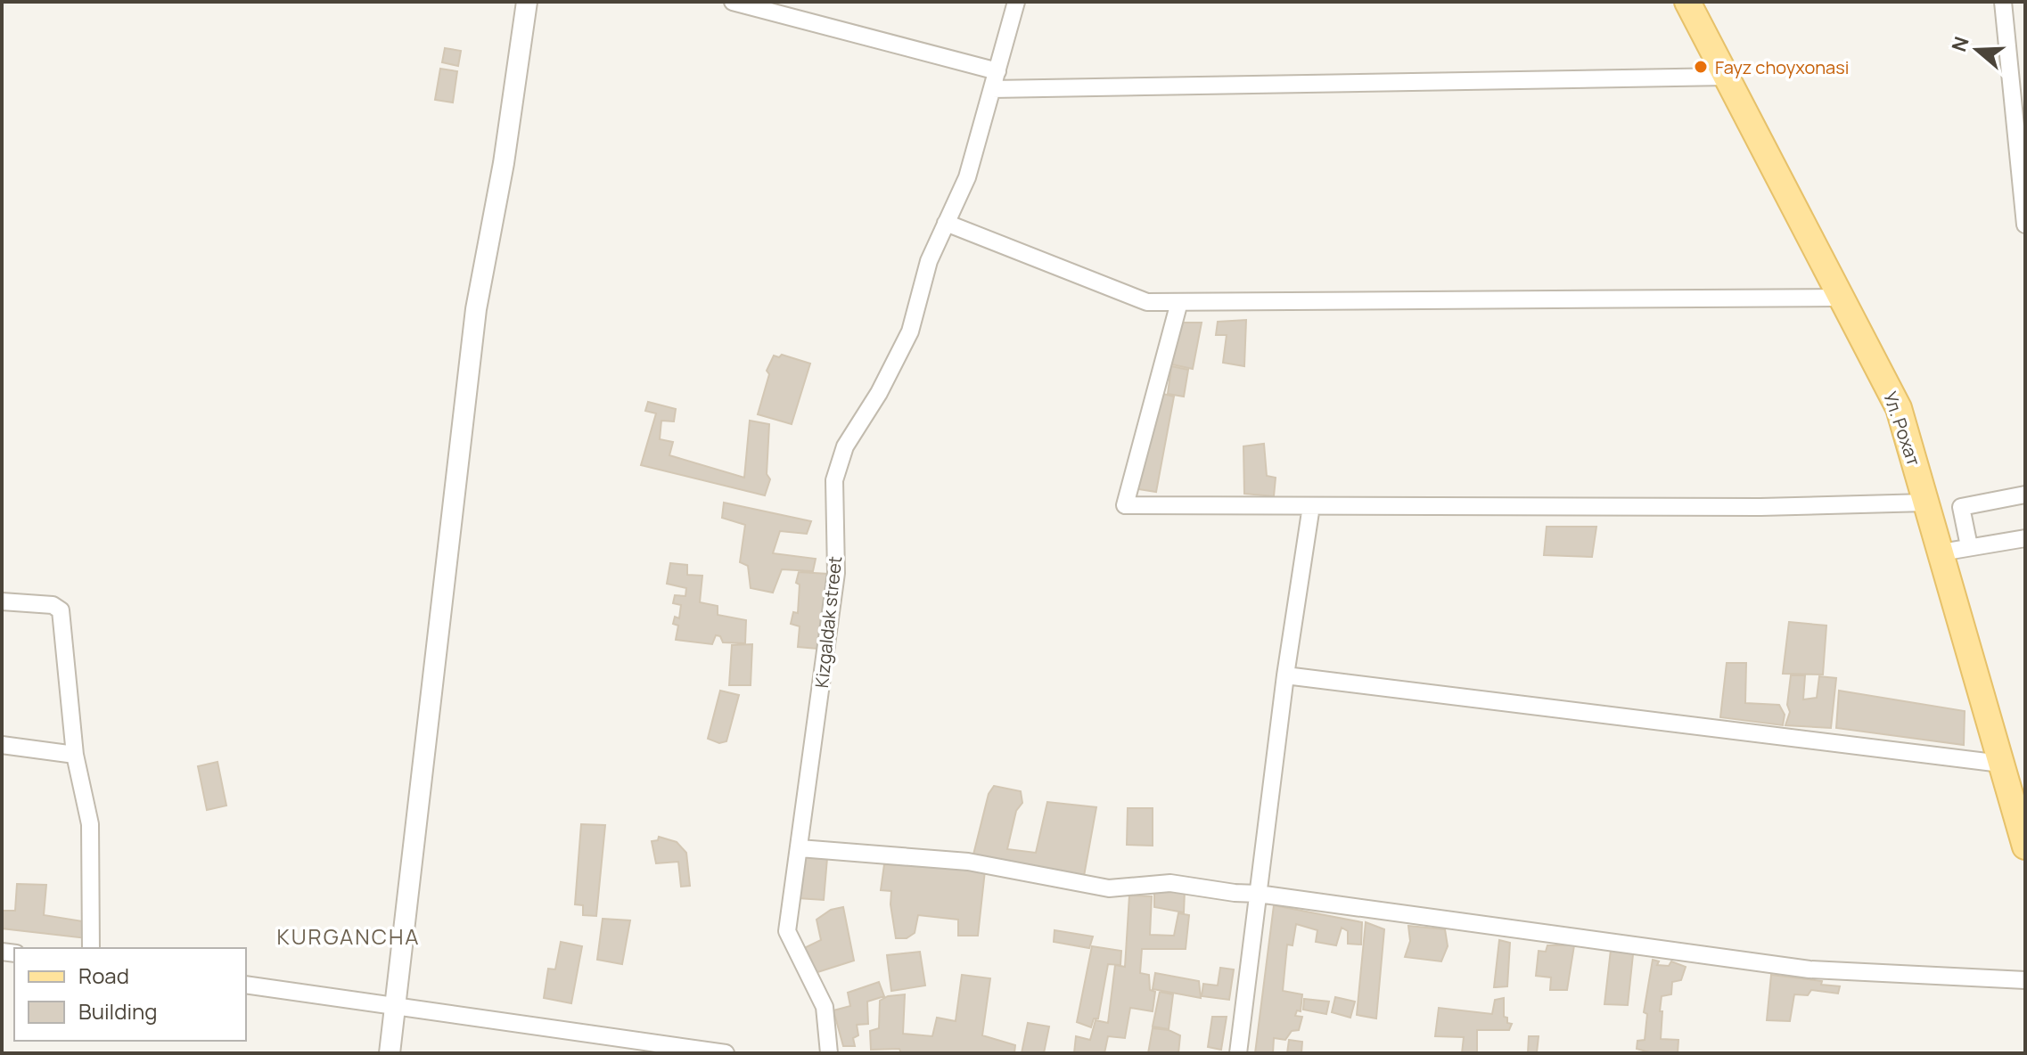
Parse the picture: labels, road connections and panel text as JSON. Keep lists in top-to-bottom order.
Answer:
{
  "streets": {
    "main road": ["Ул. Рохат"],
    "street": ["Kizgaldak street"]
  },
  "districts": ["KURGANCHA"],
  "places": ["Fayz choyxonasi"],
  "legend": ["Road", "Building"],
  "north": "left"
}
